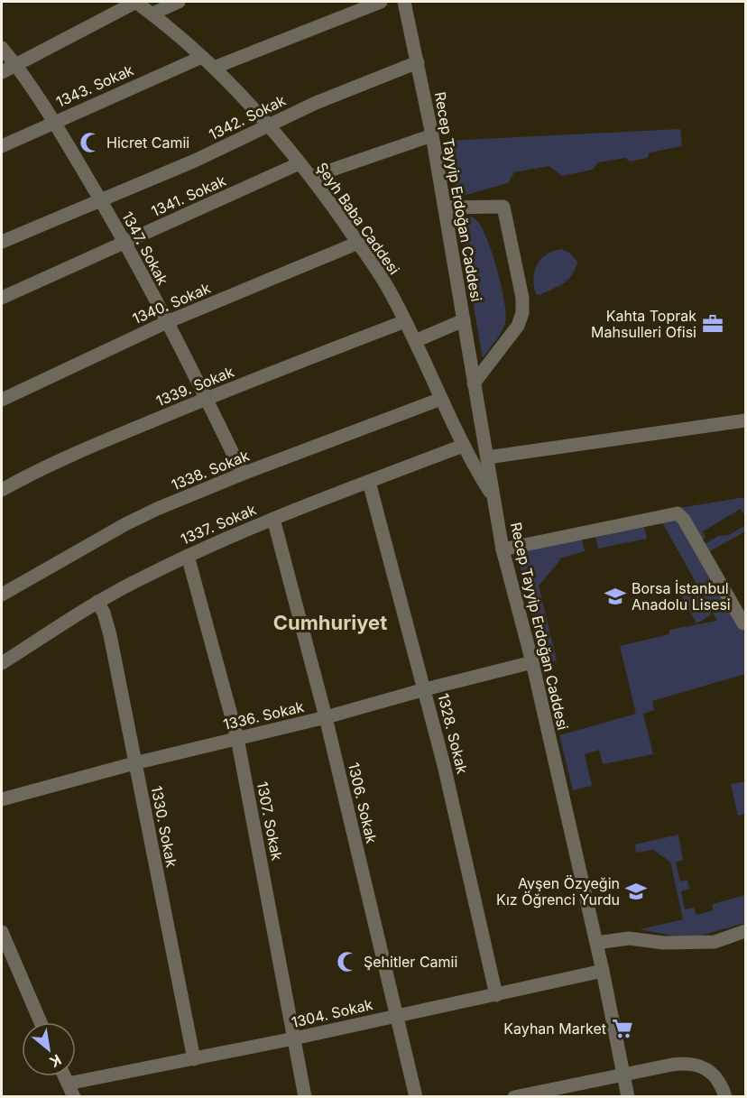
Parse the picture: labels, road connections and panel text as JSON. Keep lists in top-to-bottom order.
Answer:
{
  "streets": {
    "street": [
      "1343. Sokak",
      "1342. Sokak",
      "1341. Sokak",
      "Recep Tayyip Erdoğan Caddesi",
      "Şeyh Baba Caddesi",
      "1347. Sokak",
      "1340. Sokak",
      "1339. Sokak",
      "1338. Sokak",
      "1337. Sokak",
      "1336. Sokak",
      "1328. Sokak",
      "1306. Sokak",
      "1307. Sokak",
      "1330. Sokak",
      "1304. Sokak"
    ]
  },
  "crossings": [
    ["1343. Sokak", "Şeyh Baba Caddesi"],
    ["1343. Sokak", "1347. Sokak"],
    ["1342. Sokak", "Recep Tayyip Erdoğan Caddesi"],
    ["1342. Sokak", "Şeyh Baba Caddesi"],
    ["1342. Sokak", "1347. Sokak"],
    ["1341. Sokak", "Şeyh Baba Caddesi"],
    ["1341. Sokak", "1347. Sokak"],
    ["Recep Tayyip Erdoğan Caddesi", "Şeyh Baba Caddesi"],
    ["Recep Tayyip Erdoğan Caddesi", "1336. Sokak"],
    ["Recep Tayyip Erdoğan Caddesi", "1304. Sokak"],
    ["Şeyh Baba Caddesi", "1340. Sokak"],
    ["Şeyh Baba Caddesi", "1339. Sokak"],
    ["Şeyh Baba Caddesi", "1338. Sokak"],
    ["Şeyh Baba Caddesi", "1337. Sokak"],
    ["1347. Sokak", "1340. Sokak"],
    ["1347. Sokak", "1339. Sokak"],
    ["1347. Sokak", "1338. Sokak"],
    ["1337. Sokak", "1328. Sokak"],
    ["1337. Sokak", "1306. Sokak"],
    ["1337. Sokak", "1307. Sokak"],
    ["1337. Sokak", "1330. Sokak"],
    ["1336. Sokak", "1328. Sokak"],
    ["1336. Sokak", "1306. Sokak"],
    ["1336. Sokak", "1307. Sokak"],
    ["1336. Sokak", "1330. Sokak"],
    ["1328. Sokak", "1304. Sokak"],
    ["1306. Sokak", "1304. Sokak"],
    ["1307. Sokak", "1304. Sokak"],
    ["1330. Sokak", "1304. Sokak"]
  ],
  "districts": ["Cumhuriyet"],
  "places": {
    "mosque": ["Hicret Camii", "Şehitler Camii"],
    "office": ["Kahta Toprak Mahsulleri Ofisi"],
    "school or university": ["Borsa İstanbul Anadolu Lisesi", "Ayşen Özyeğin Kız Öğrenci Yurdu"],
    "supermarket": ["Kayhan Market"]
  },
  "north": "bottom right"
}
